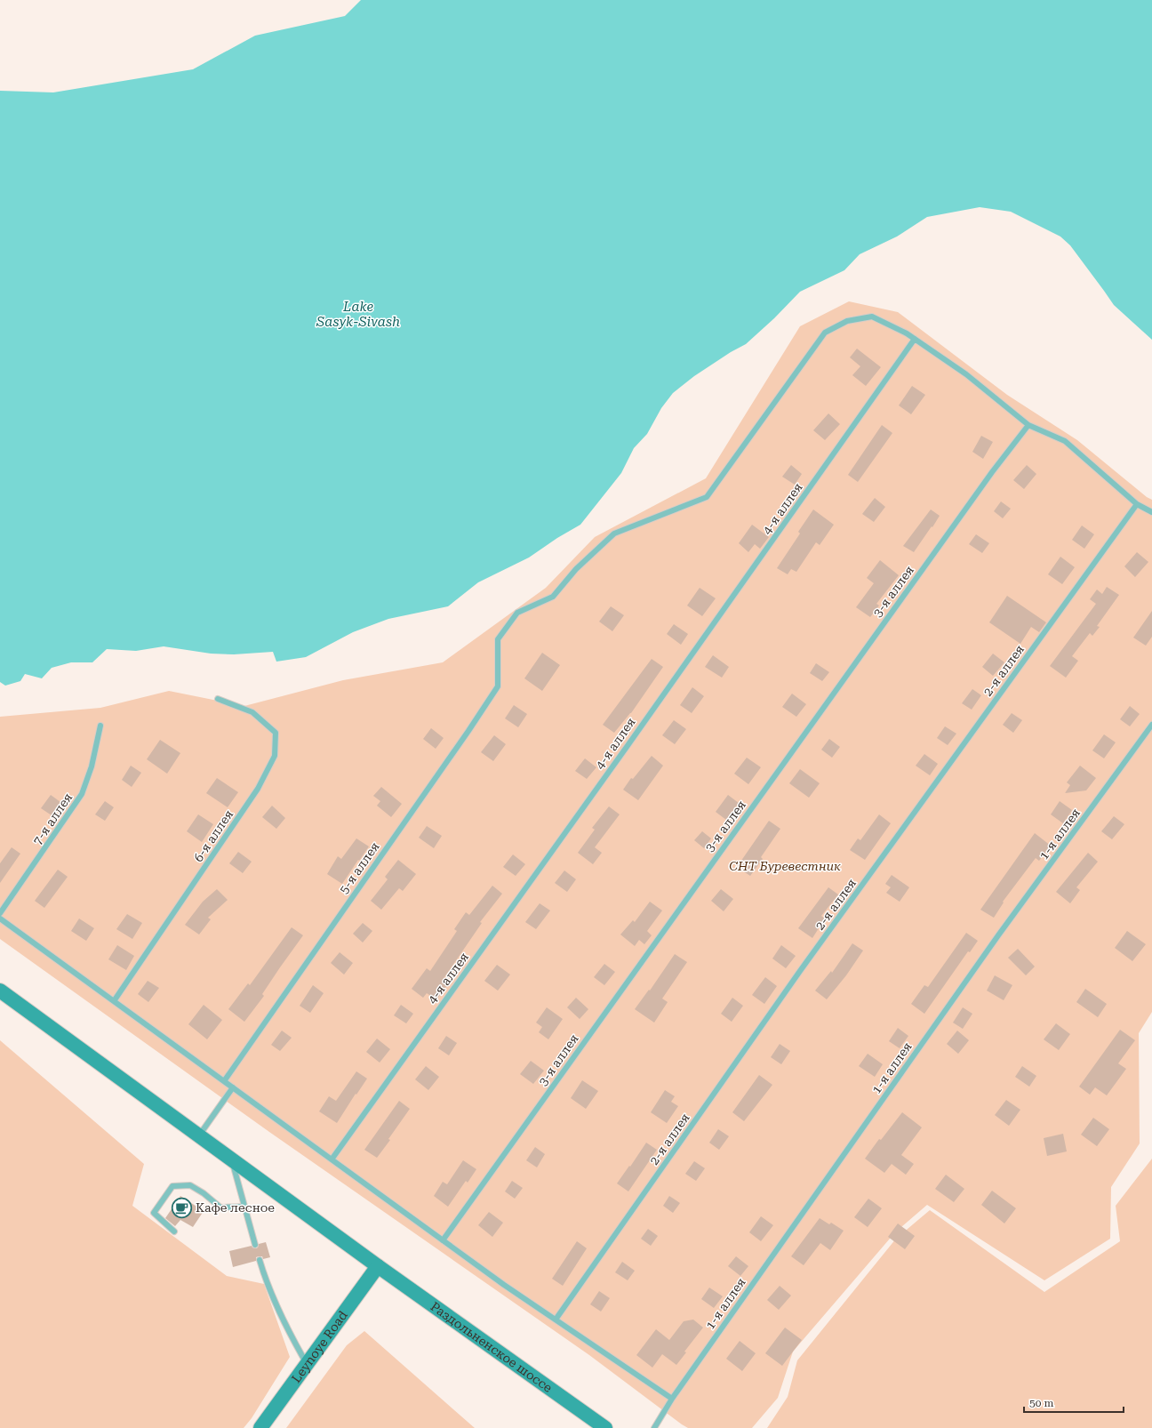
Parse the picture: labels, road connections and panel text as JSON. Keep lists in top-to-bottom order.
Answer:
{
  "streets": {
    "main road": ["Leynoye Road", "Раздольненское шоссе"],
    "lane": [
      "4-я аллея",
      "3-я аллея",
      "2-я аллея",
      "7-я аллея",
      "1-я аллея",
      "6-я аллея",
      "5-я аллея"
    ]
  },
  "crossings": [
    ["4-я аллея", "5-я аллея"],
    ["3-я аллея", "5-я аллея"],
    ["2-я аллея", "5-я аллея"],
    ["Leynoye Road", "Раздольненское шоссе"]
  ],
  "water": ["Lake Sasyk-Sivash"],
  "parks": ["СНТ Буревестник"],
  "places": {
    "cafe": ["Кафе лесное"]
  },
  "scale_bar": "50 m"
}
